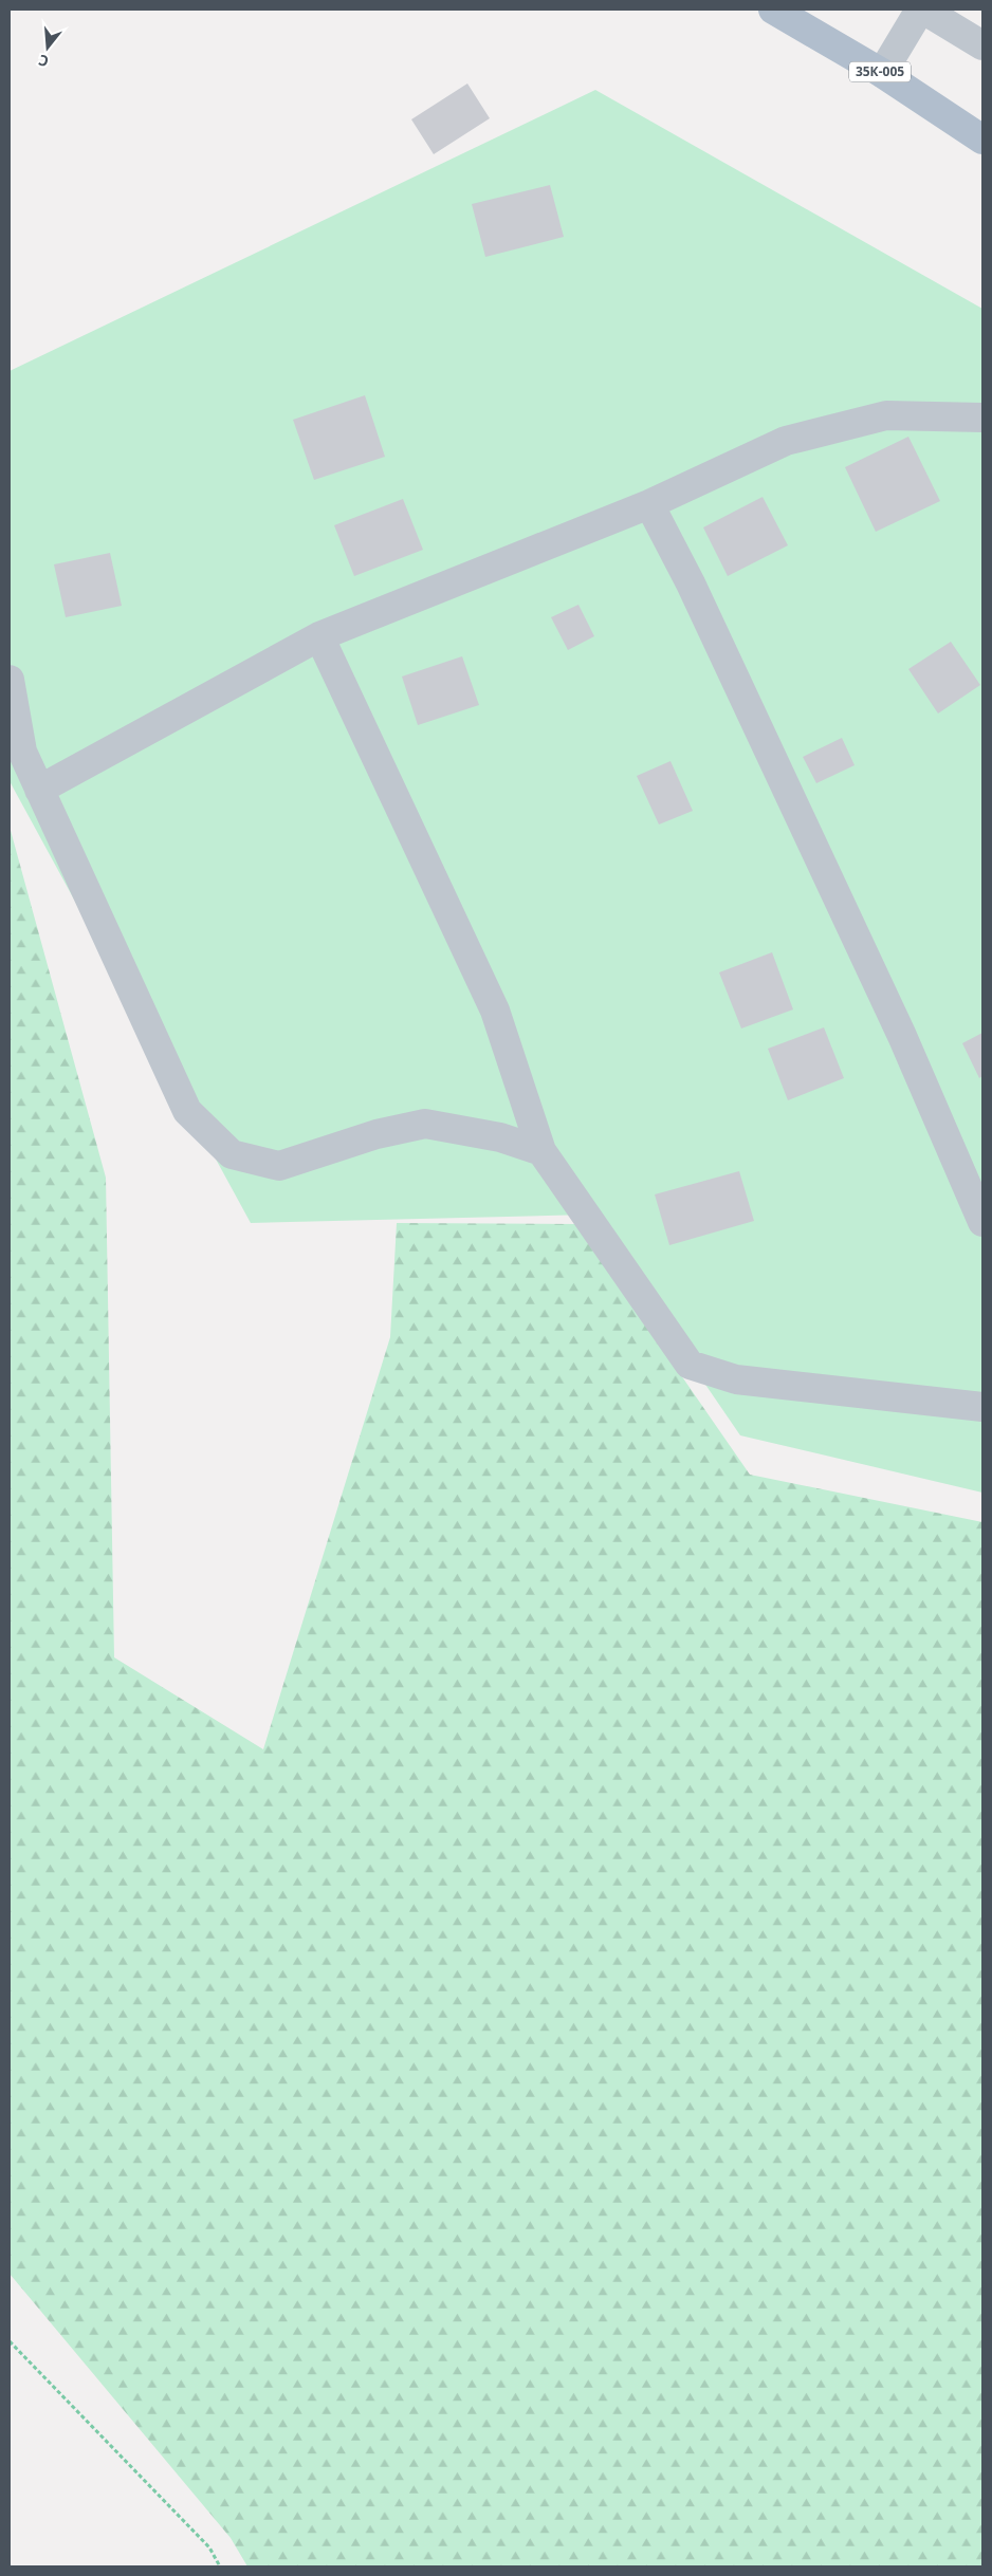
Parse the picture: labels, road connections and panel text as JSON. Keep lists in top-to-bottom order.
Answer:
{
  "streets": {
    "main road": ["35К-005"]
  },
  "north": "bottom"
}
